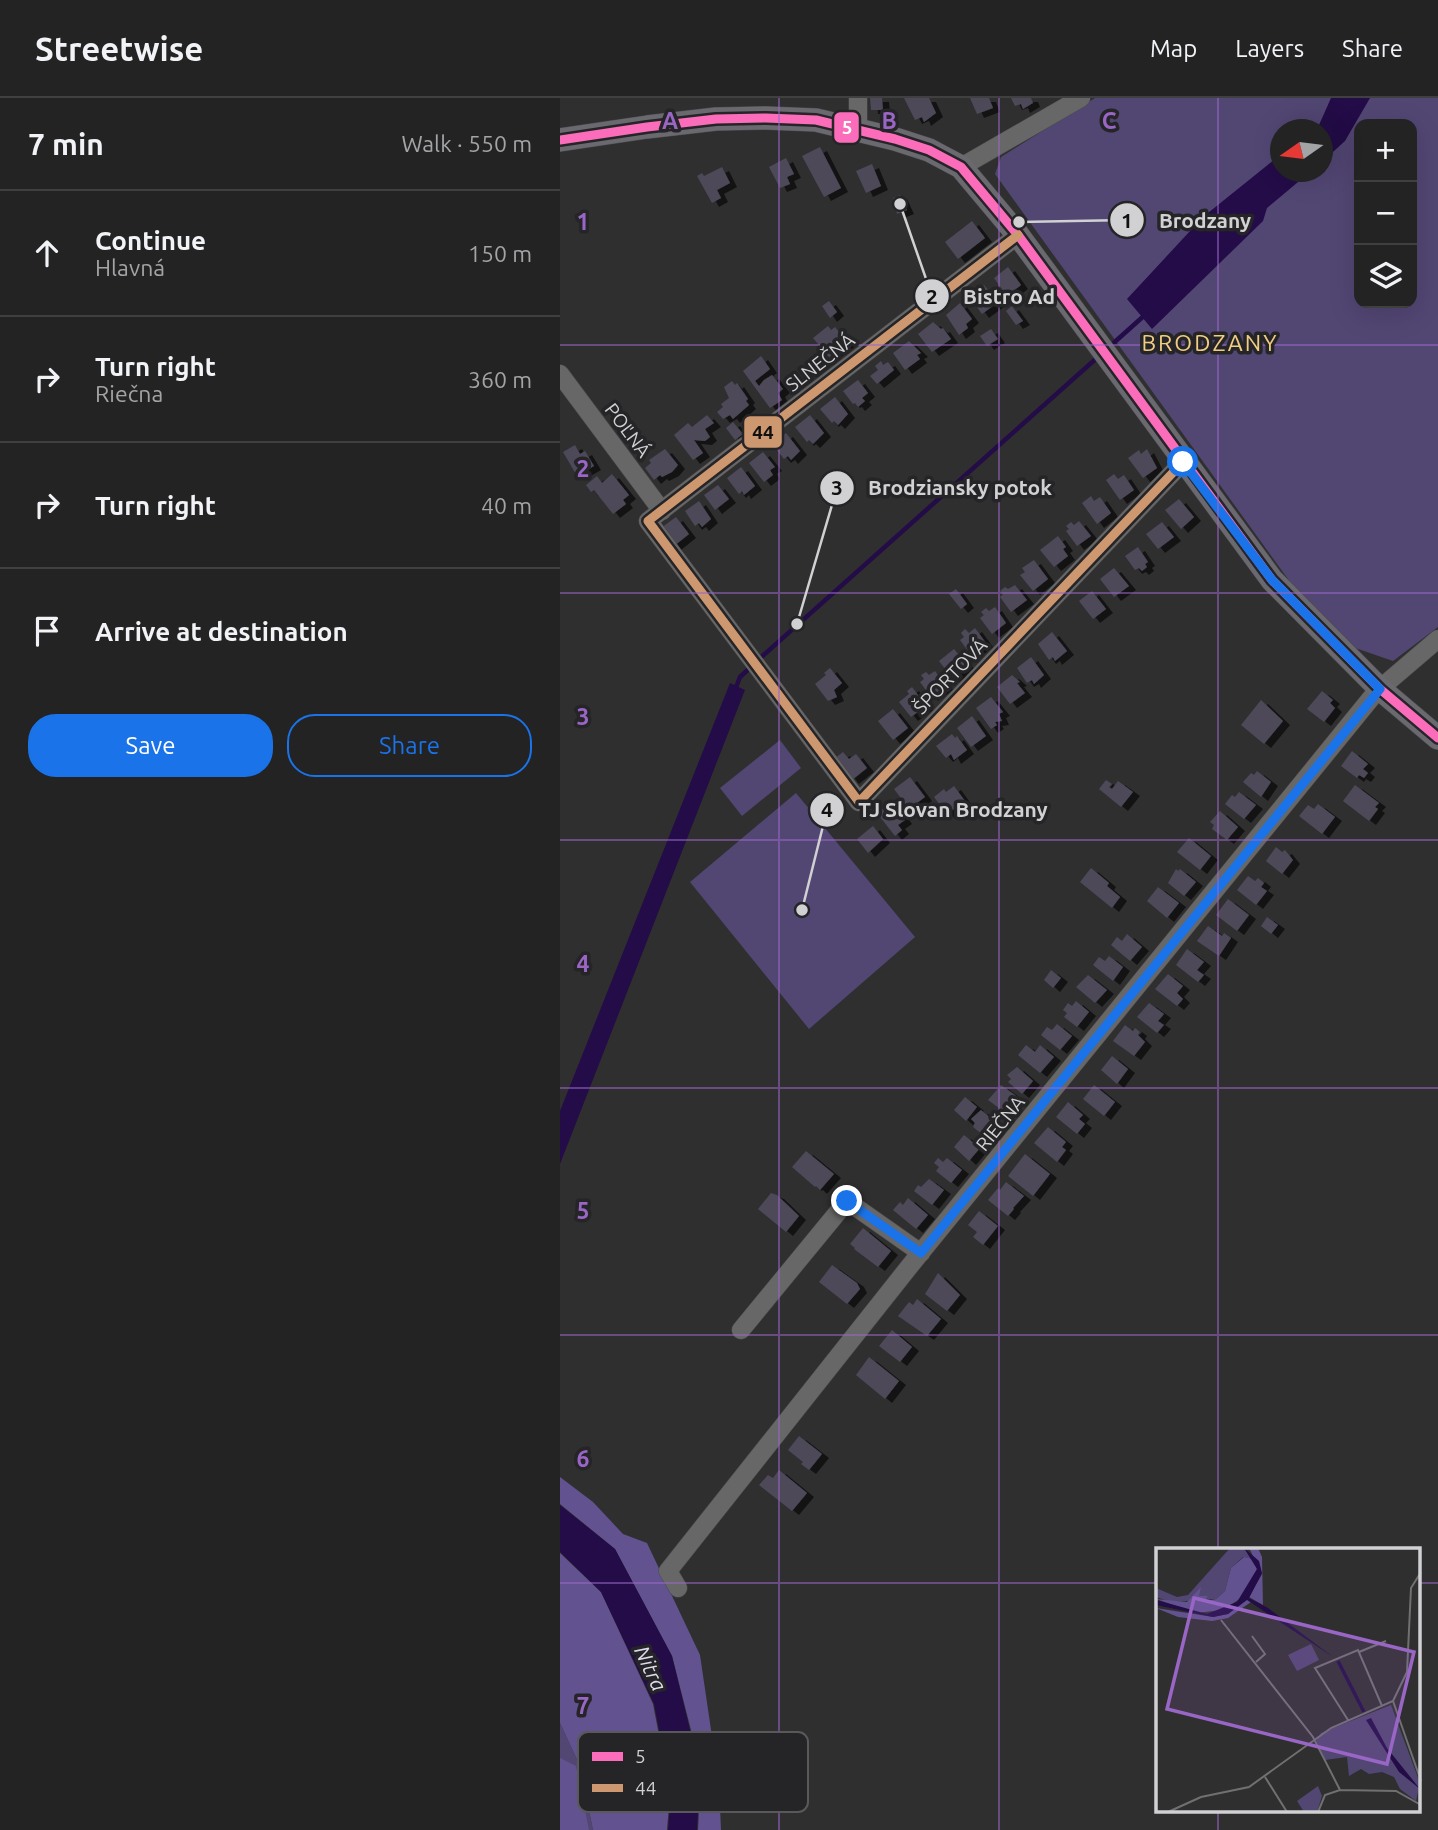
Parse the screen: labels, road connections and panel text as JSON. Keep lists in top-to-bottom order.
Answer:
{
  "streets": {
    "street": [
      "SLNEČNÁ",
      "POĽNÁ",
      "ŠPORTOVÁ",
      "RIEČNA"
    ]
  },
  "crossings": [
    ["SLNEČNÁ", "POĽNÁ"],
    ["POĽNÁ", "ŠPORTOVÁ"]
  ],
  "districts": ["BRODZANY"],
  "water": ["Nitra"],
  "places": [
    "Bistro Ad",
    "Brodzany",
    "Brodziansky potok",
    "TJ Slovan Brodzany"
  ],
  "lines": ["transit line 5", "transit line 44"],
  "legend": ["5", "44"],
  "north": "left",
  "page": {
    "header": "Streetwise",
    "nav": ["Map", "Layers", "Share"],
    "heading": ["7 min", "Walk · 550 m"],
    "map_buttons": ["+", "−"],
    "list": [
      ["Continue", "Hlavná", "150 m"],
      ["Turn right", "Riečna", "360 m"],
      ["Turn right", "40 m"],
      "Arrive at destination"
    ],
    "buttons": ["Save", "Share"]
  },
  "grid": {
    "columns": ["A", "B", "C"],
    "rows": [
      "1",
      "2",
      "3",
      "4",
      "5",
      "6",
      "7"
    ]
  }
}
